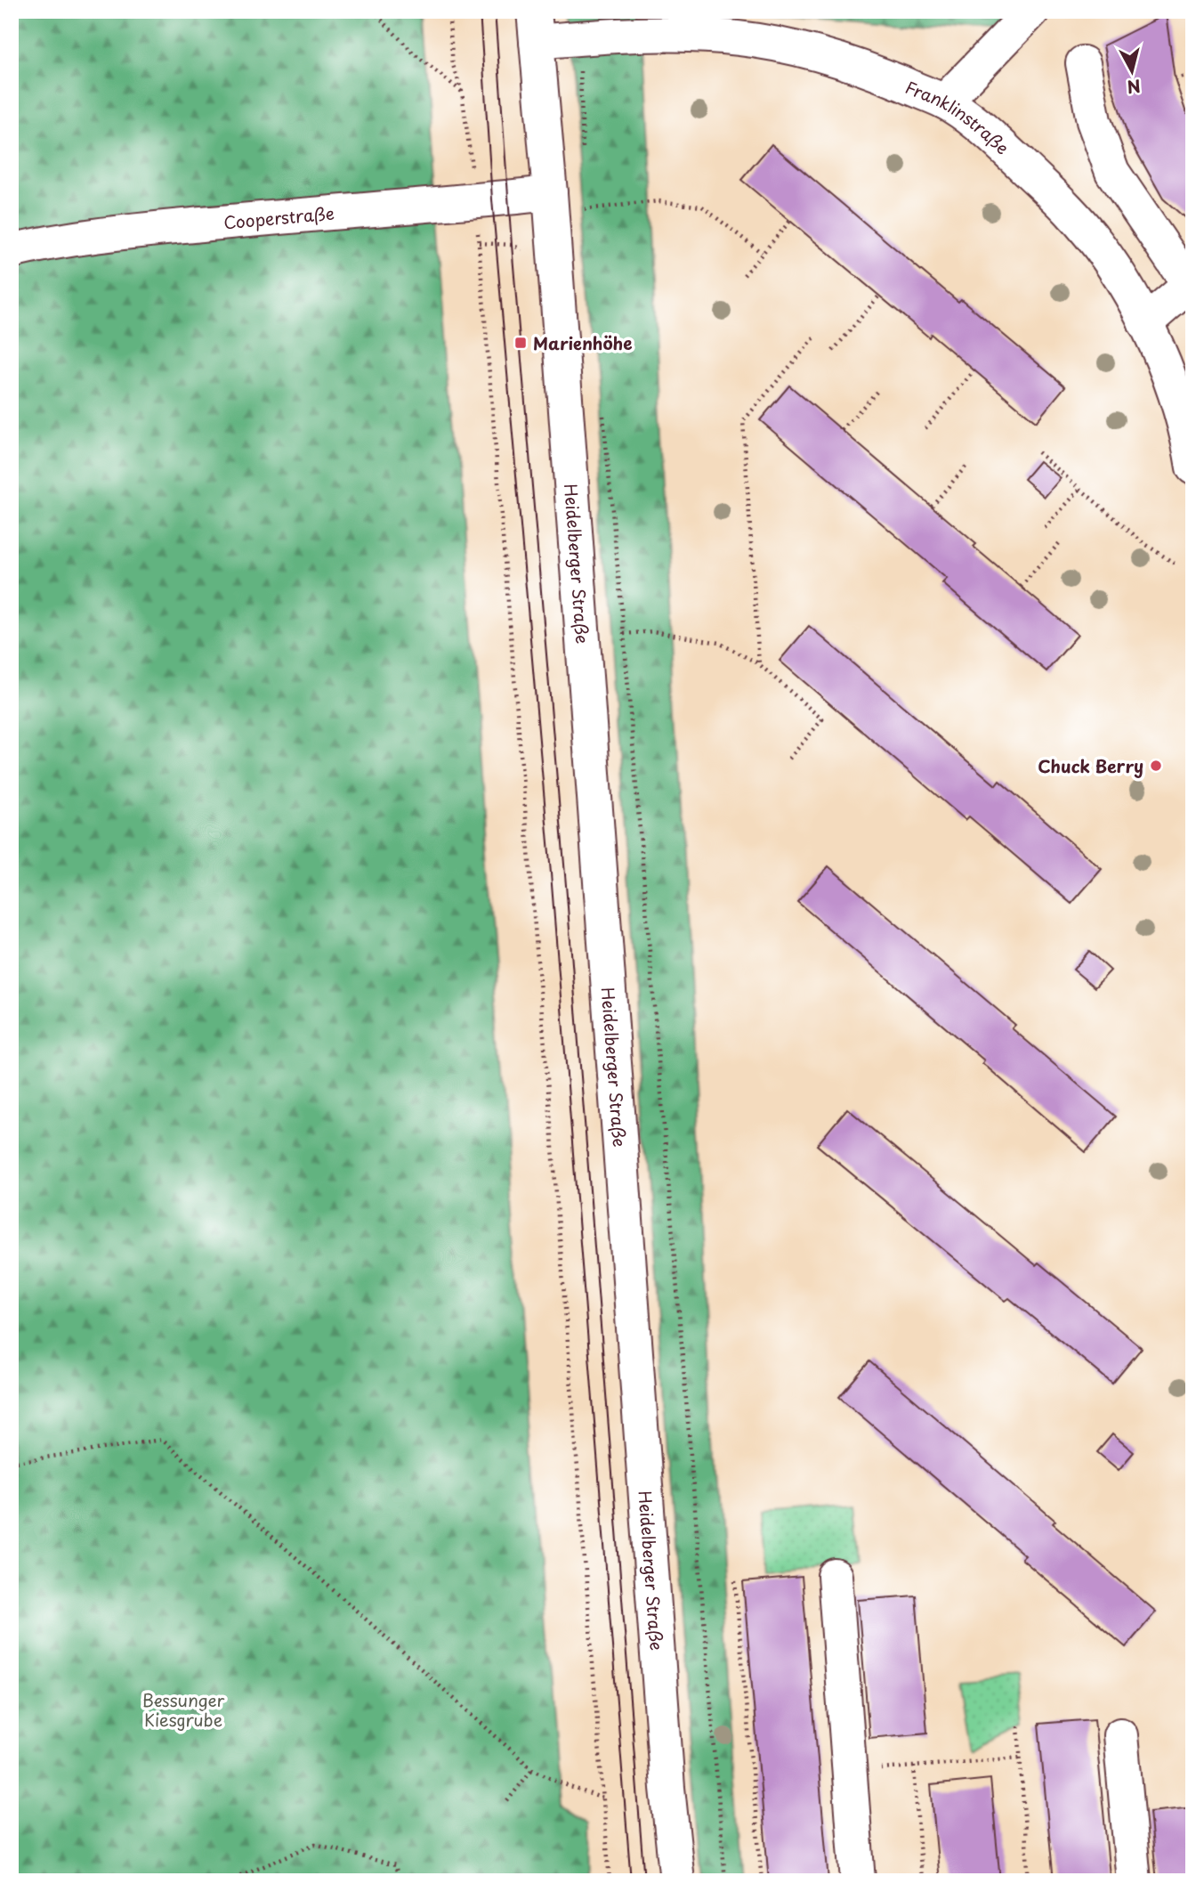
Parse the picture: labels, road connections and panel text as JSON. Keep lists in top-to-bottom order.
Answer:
{
  "streets": {
    "street": ["Franklinstraße", "Cooperstraße", "Heidelberger Straße"]
  },
  "crossings": [
    ["Franklinstraße", "Heidelberger Straße"],
    ["Cooperstraße", "Heidelberger Straße"]
  ],
  "parks": ["Bessunger Kiesgrube"],
  "places": {
    "transit": ["Marienhöhe"],
    "other": ["Chuck Berry"]
  },
  "north": "bottom"
}
